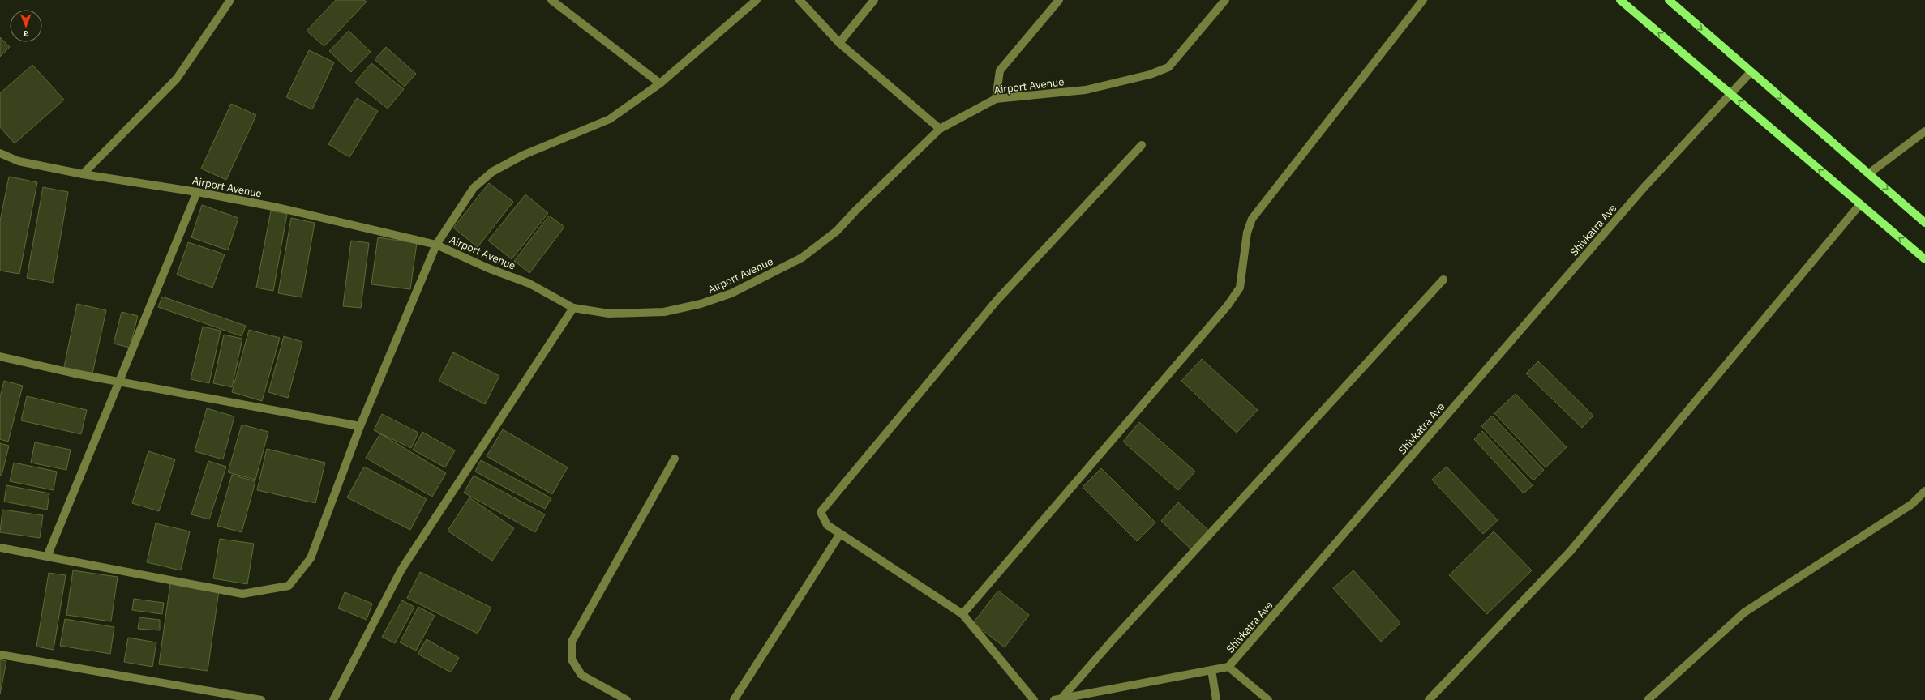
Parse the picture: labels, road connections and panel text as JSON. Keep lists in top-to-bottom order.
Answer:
{
  "streets": {
    "street": ["Airport Avenue", "Shivkatra Ave"]
  },
  "north": "bottom"
}
